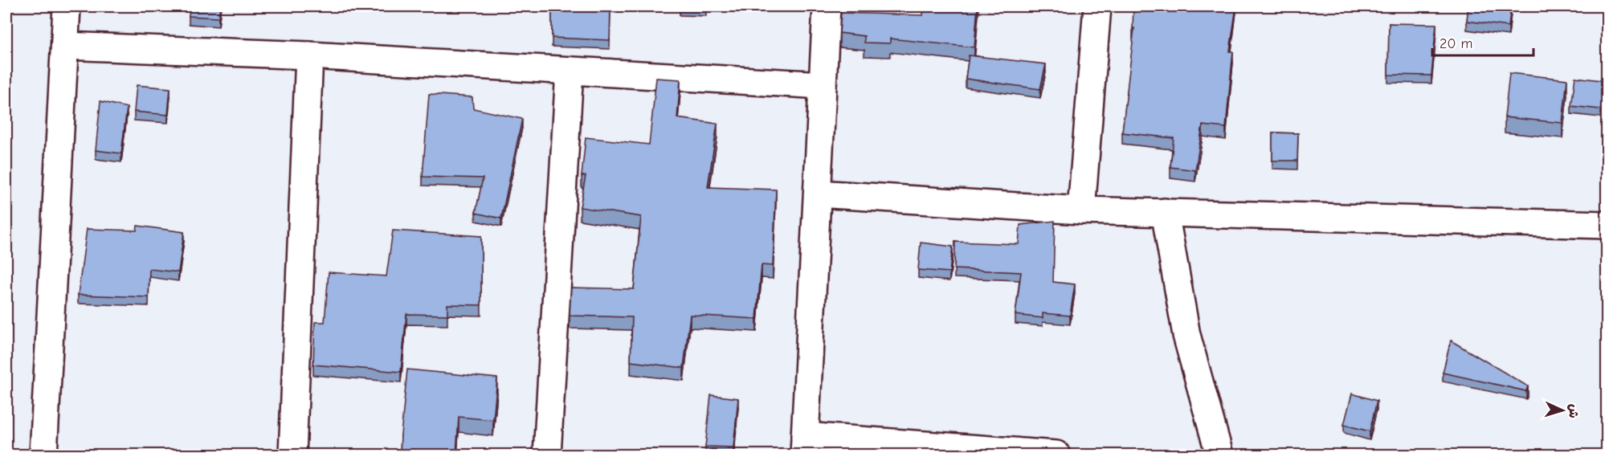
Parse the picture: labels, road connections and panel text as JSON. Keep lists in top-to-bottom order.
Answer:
{
  "scale_bar": "20 m",
  "north": "right"
}
